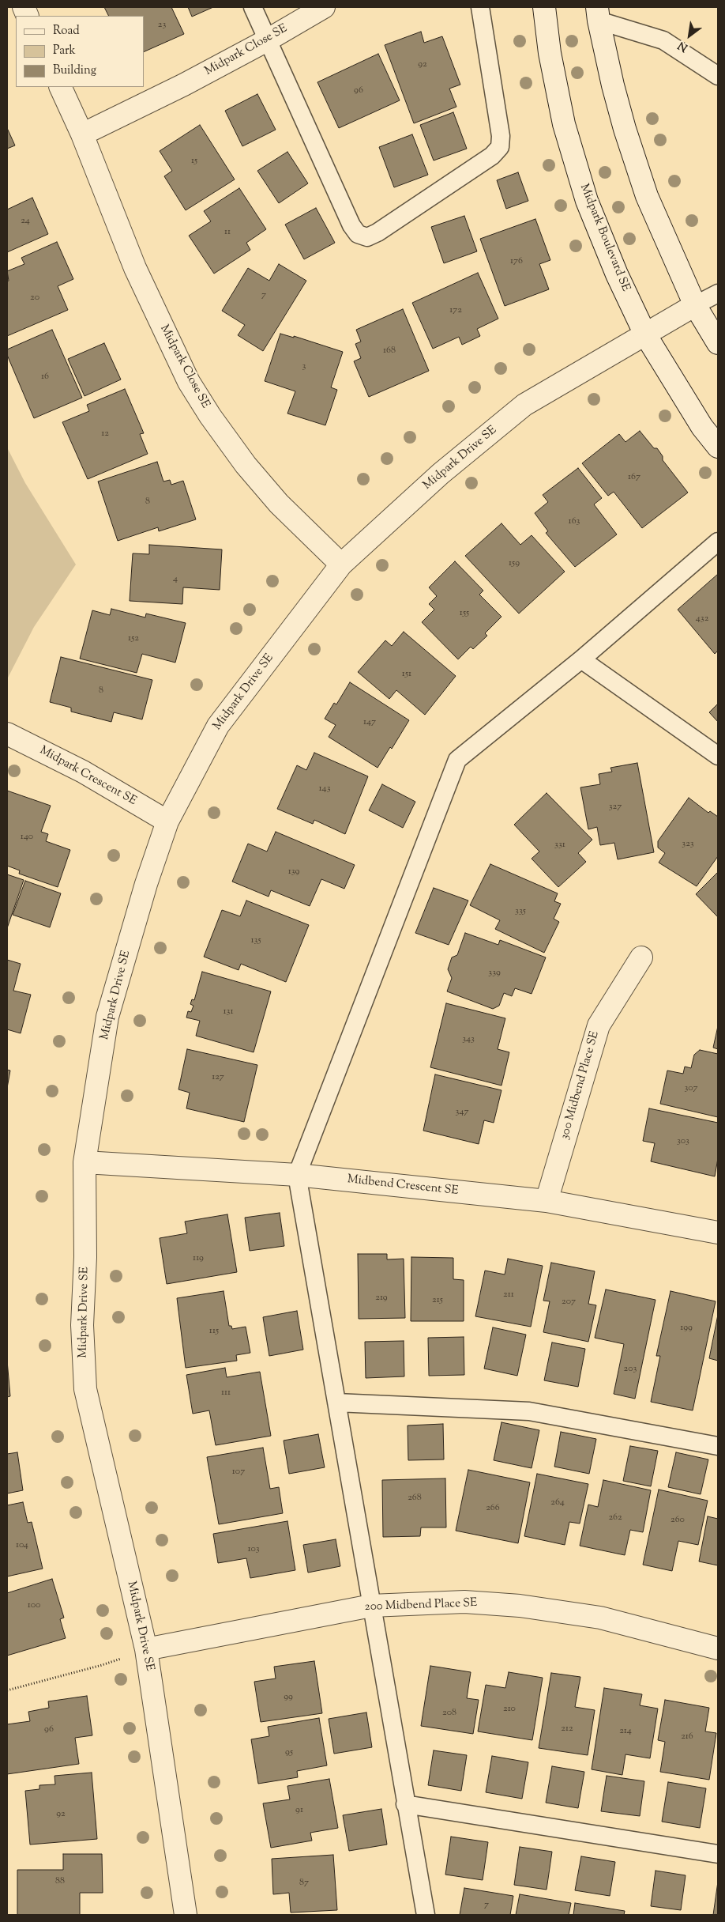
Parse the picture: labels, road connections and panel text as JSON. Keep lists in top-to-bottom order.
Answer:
{
  "streets": {
    "street": [
      "Midpark Close SE",
      "Midpark Boulevard SE",
      "Midpark Drive SE",
      "Midpark Crescent SE",
      "300 Midbend Place SE",
      "Midbend Crescent SE",
      "200 Midbend Place SE"
    ]
  },
  "crossings": [
    ["Midpark Close SE", "Midpark Drive SE"],
    ["Midpark Boulevard SE", "Midpark Drive SE"],
    ["Midpark Drive SE", "Midpark Crescent SE"],
    ["Midpark Drive SE", "Midbend Crescent SE"],
    ["Midpark Drive SE", "200 Midbend Place SE"],
    ["300 Midbend Place SE", "Midbend Crescent SE"]
  ],
  "house_numbers": [
    "23",
    "92",
    "96",
    "15",
    "24",
    "11",
    "176",
    "7",
    "20",
    "172",
    "168",
    "3",
    "16",
    "12",
    "167",
    "8",
    "163",
    "159",
    "4",
    "155",
    "432",
    "152",
    "151",
    "8",
    "147",
    "143",
    "327",
    "140",
    "323",
    "331",
    "139",
    "335",
    "135",
    "339",
    "131",
    "343",
    "127",
    "307",
    "347",
    "303",
    "119",
    "211",
    "219",
    "215",
    "207",
    "199",
    "115",
    "203",
    "111",
    "107",
    "268",
    "264",
    "266",
    "262",
    "260",
    "104",
    "103",
    "100",
    "99",
    "210",
    "208",
    "212",
    "96",
    "214",
    "216",
    "95",
    "91",
    "92",
    "88",
    "87",
    "7"
  ],
  "legend": ["Road", "Park", "Building"],
  "north": "bottom left"
}
